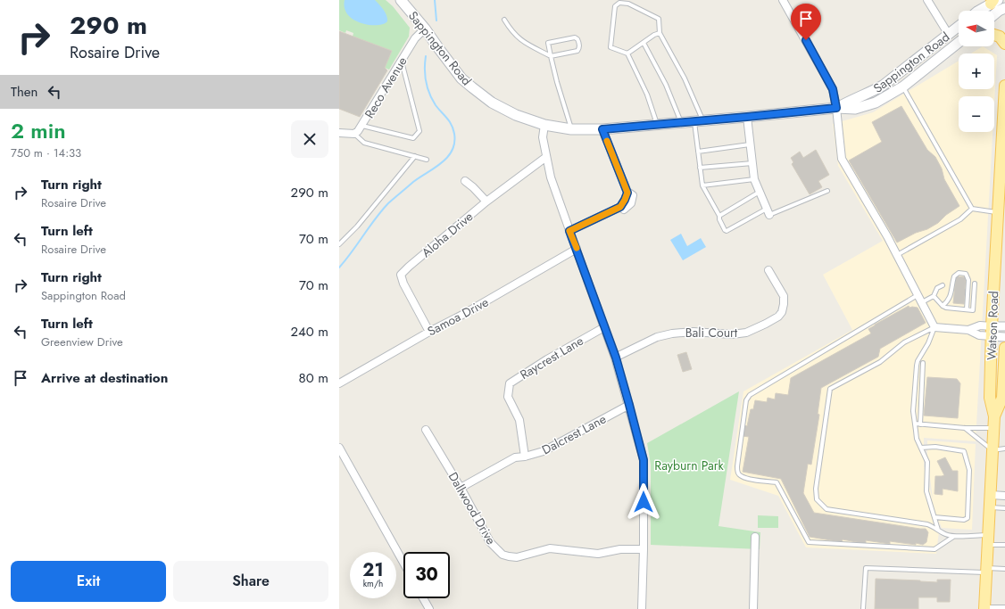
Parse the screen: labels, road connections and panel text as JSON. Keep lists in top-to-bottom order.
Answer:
{
  "streets": {
    "main road": ["Sappington Road", "Watson Road"],
    "street": [
      "Reco Avenue",
      "Aloha Drive",
      "Samoa Drive",
      "Bali Court",
      "Raycrest Lane",
      "Dalcrest Lane",
      "Dallwood Drive"
    ]
  },
  "crossings": [
    ["Sappington Road", "Reco Avenue"],
    ["Aloha Drive", "Samoa Drive"],
    ["Raycrest Lane", "Dalcrest Lane"],
    ["Dalcrest Lane", "Dallwood Drive"]
  ],
  "parks": ["Rayburn Park"],
  "north": "left",
  "page": {
    "turn": ["290 m", "Rosaire Drive"],
    "map_buttons": ["+", "−"],
    "then": "Then",
    "heading": ["2 min", "750 m · 14:33"],
    "list": [
      {
        "name": "Turn right",
        "note": "Rosaire Drive",
        "value": "290 m"
      },
      {
        "name": "Turn left",
        "note": "Rosaire Drive",
        "value": "70 m"
      },
      {
        "name": "Turn right",
        "note": "Sappington Road",
        "value": "70 m"
      },
      {
        "name": "Turn left",
        "note": "Greenview Drive",
        "value": "240 m"
      },
      {
        "name": "Arrive at destination",
        "value": "80 m"
      }
    ],
    "speed": "21 km/h",
    "limit": "30",
    "buttons": ["Exit", "Share"]
  }
}
